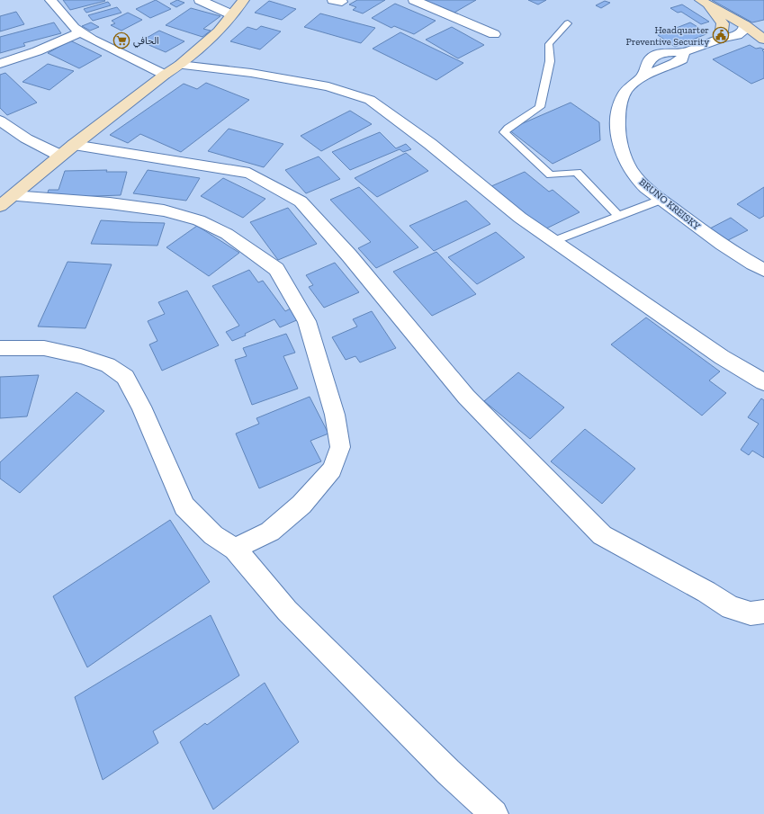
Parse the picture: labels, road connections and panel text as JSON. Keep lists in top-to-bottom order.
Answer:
{
  "streets": {
    "street": ["BRUNO KREISKY"]
  },
  "places": {
    "public building": ["Headquarter Preventive Security"],
    "supermarket": ["الحافي"]
  }
}
